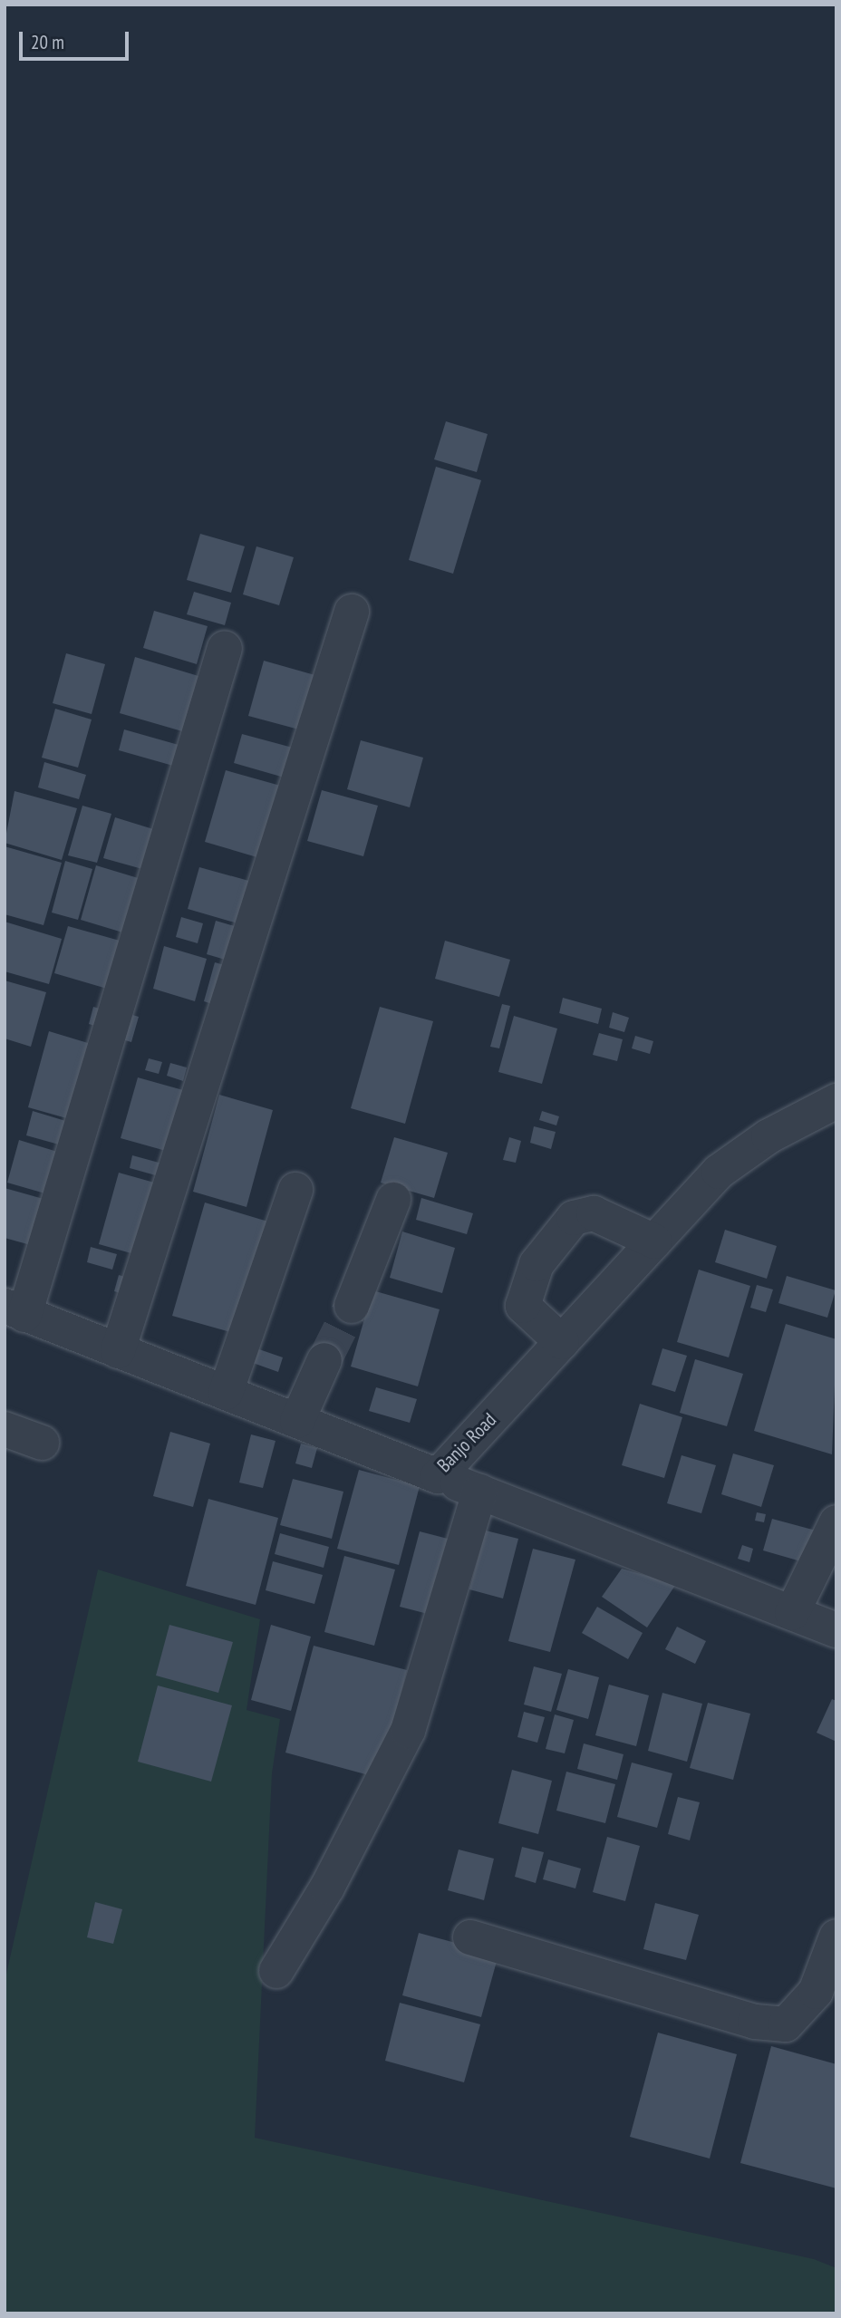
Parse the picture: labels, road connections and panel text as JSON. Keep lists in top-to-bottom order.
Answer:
{
  "streets": {
    "street": ["Banjo Road"]
  },
  "scale_bar": "20 m"
}
